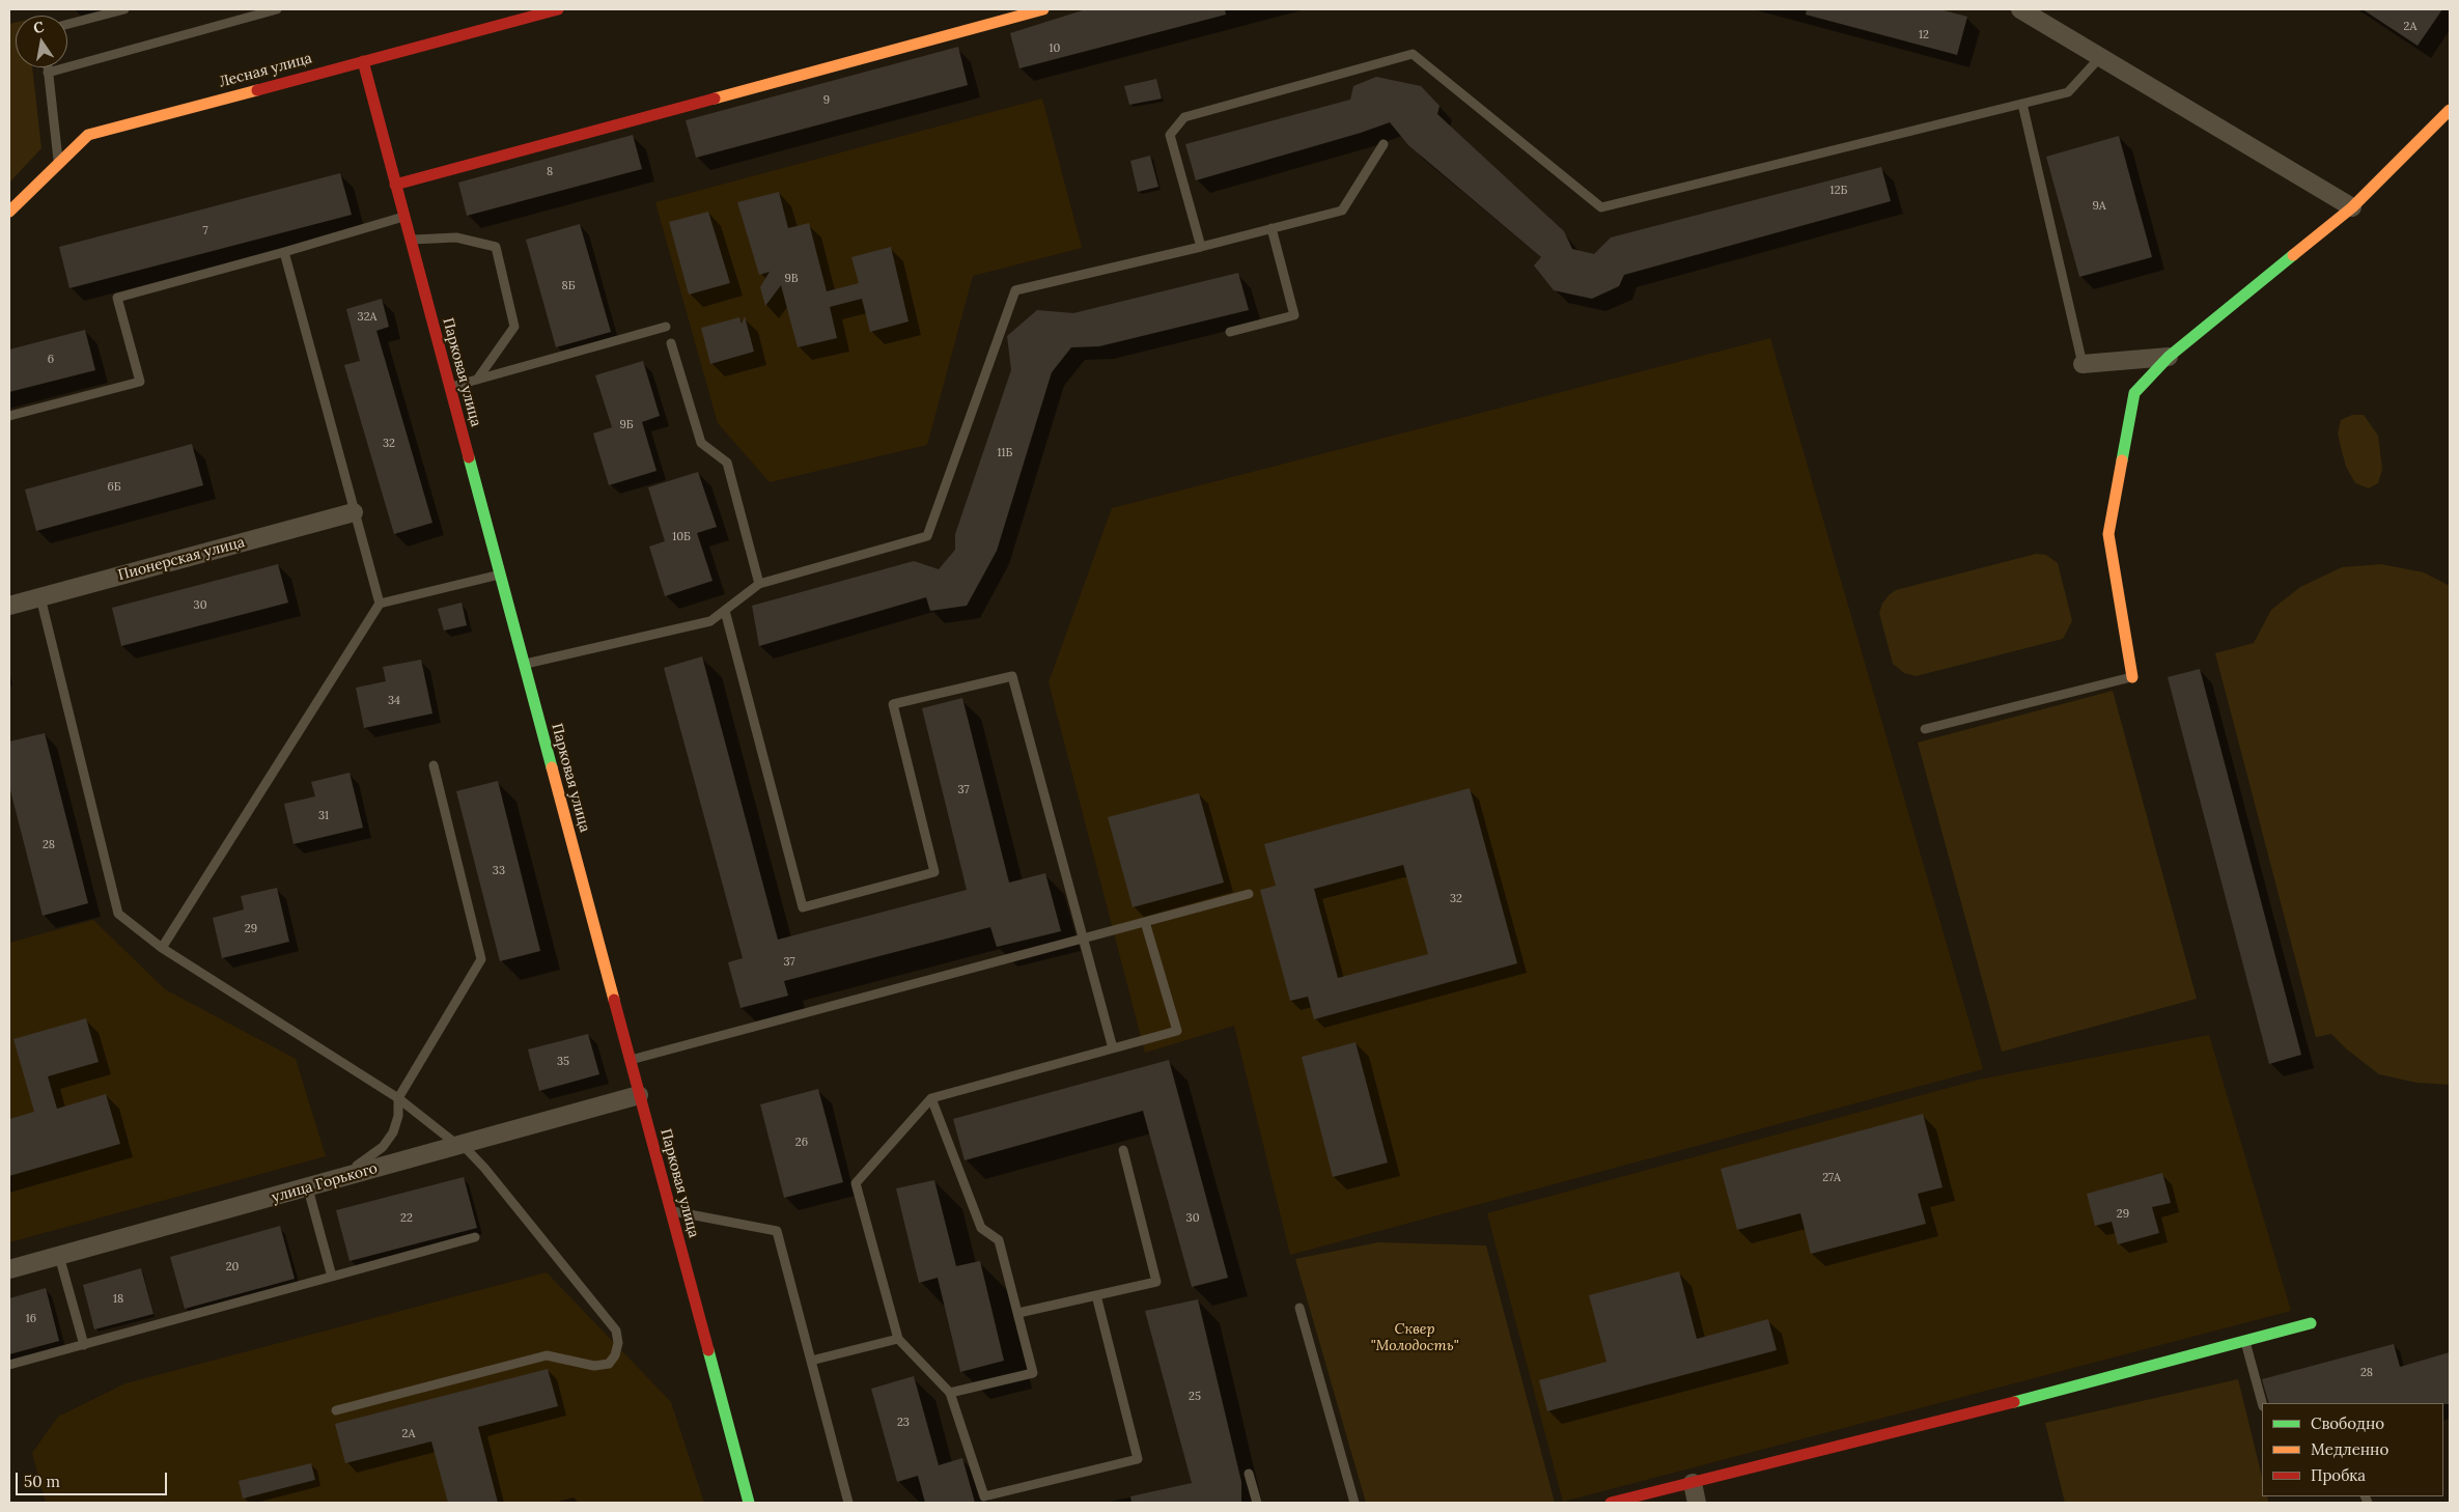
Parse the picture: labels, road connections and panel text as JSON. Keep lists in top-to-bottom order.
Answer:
{
  "streets": {
    "street": [
      "Лесная улица",
      "Парковая улица",
      "Пионерская улица",
      "улица Горького"
    ]
  },
  "crossings": [
    ["Лесная улица", "Парковая улица"],
    ["Парковая улица", "улица Горького"]
  ],
  "parks": ["Сквер \"Молодость\""],
  "house_numbers": [
    "2А",
    "12",
    "10",
    "9",
    "8",
    "12Б",
    "9А",
    "7",
    "9В",
    "8Б",
    "32А",
    "6",
    "9Б",
    "32",
    "11Б",
    "6Б",
    "10Б",
    "30",
    "34",
    "37",
    "31",
    "28",
    "33",
    "32",
    "29",
    "37",
    "35",
    "26",
    "27А",
    "29",
    "22",
    "30",
    "20",
    "18",
    "16",
    "28",
    "25",
    "23",
    "2А"
  ],
  "legend": ["Свободно", "Медленно", "Пробка"],
  "scale_bar": "50 m",
  "north": "top"
}
